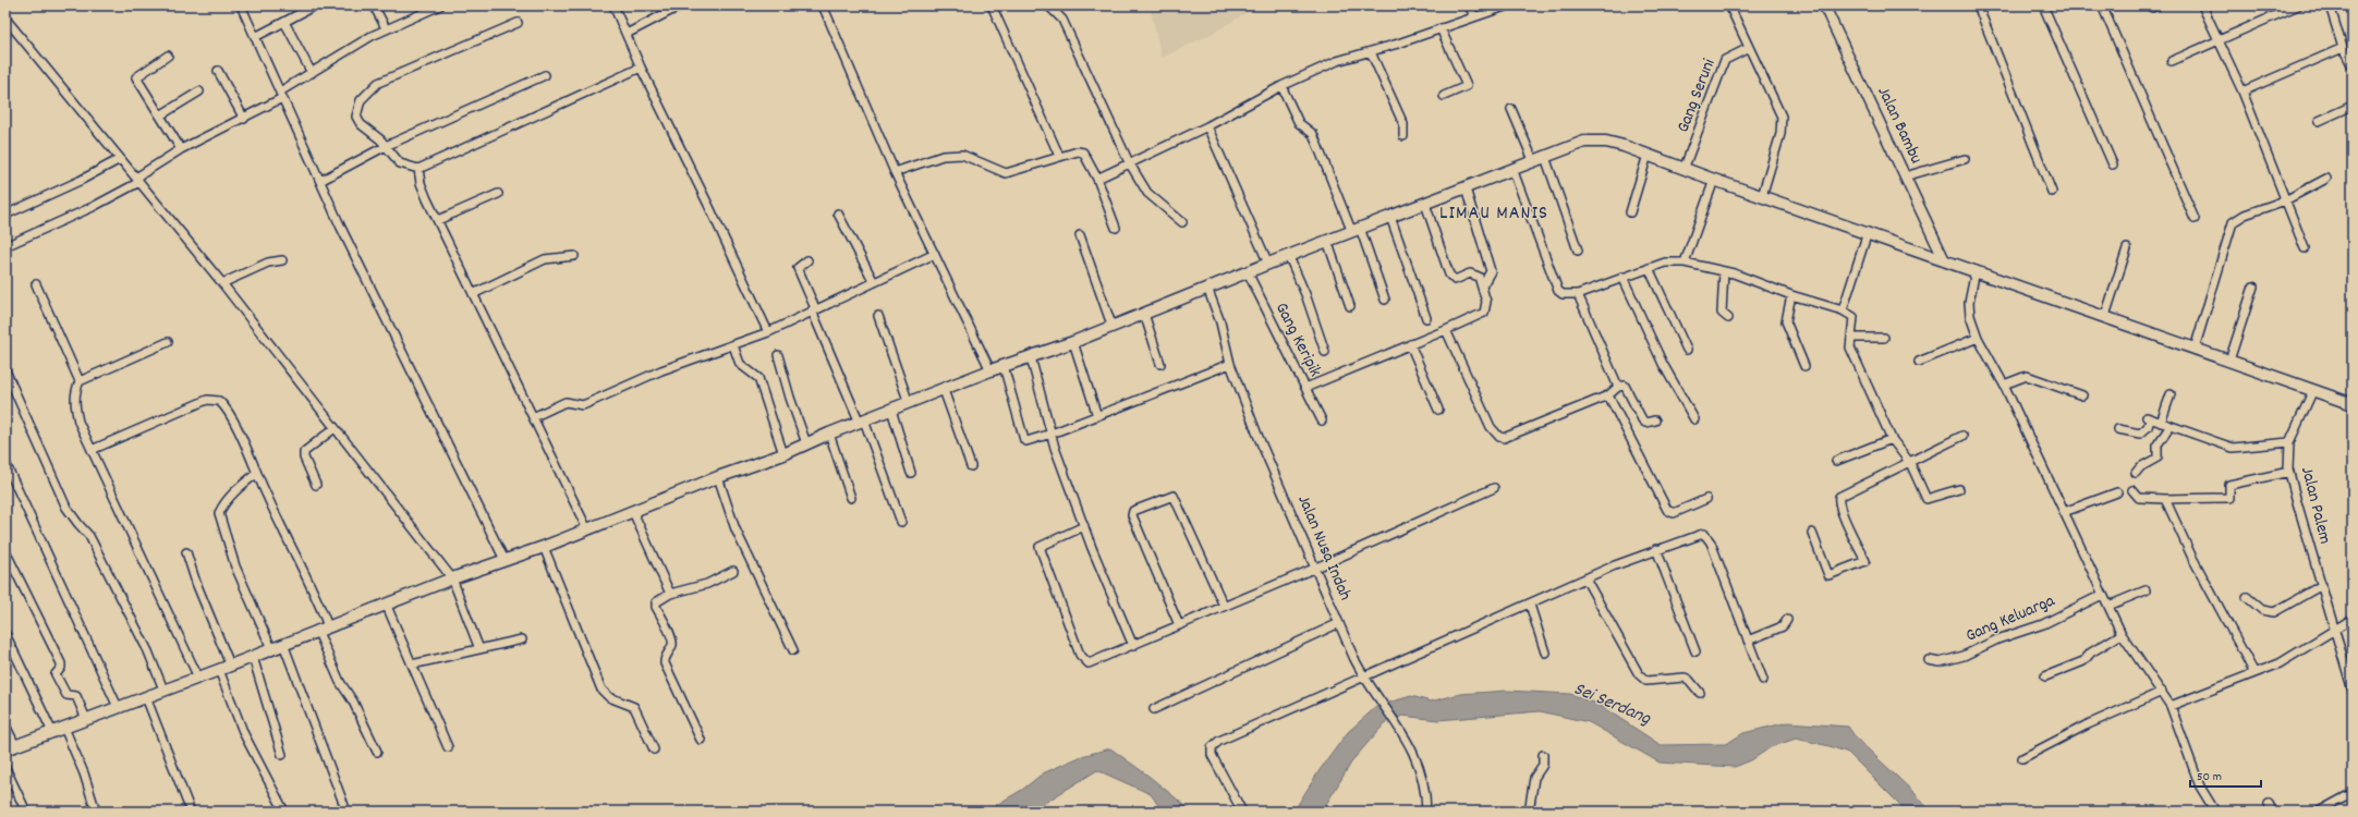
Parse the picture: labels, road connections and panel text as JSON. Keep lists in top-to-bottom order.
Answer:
{
  "streets": {
    "street": [
      "Gang Seruni",
      "Jalan Bambu",
      "Gang Keripik",
      "Jalan Palem",
      "Jalan Nusa Indah",
      "Gang Keluarga"
    ]
  },
  "districts": ["LIMAU MANIS"],
  "water": ["Sei Serdang"],
  "scale_bar": "50 m"
}
